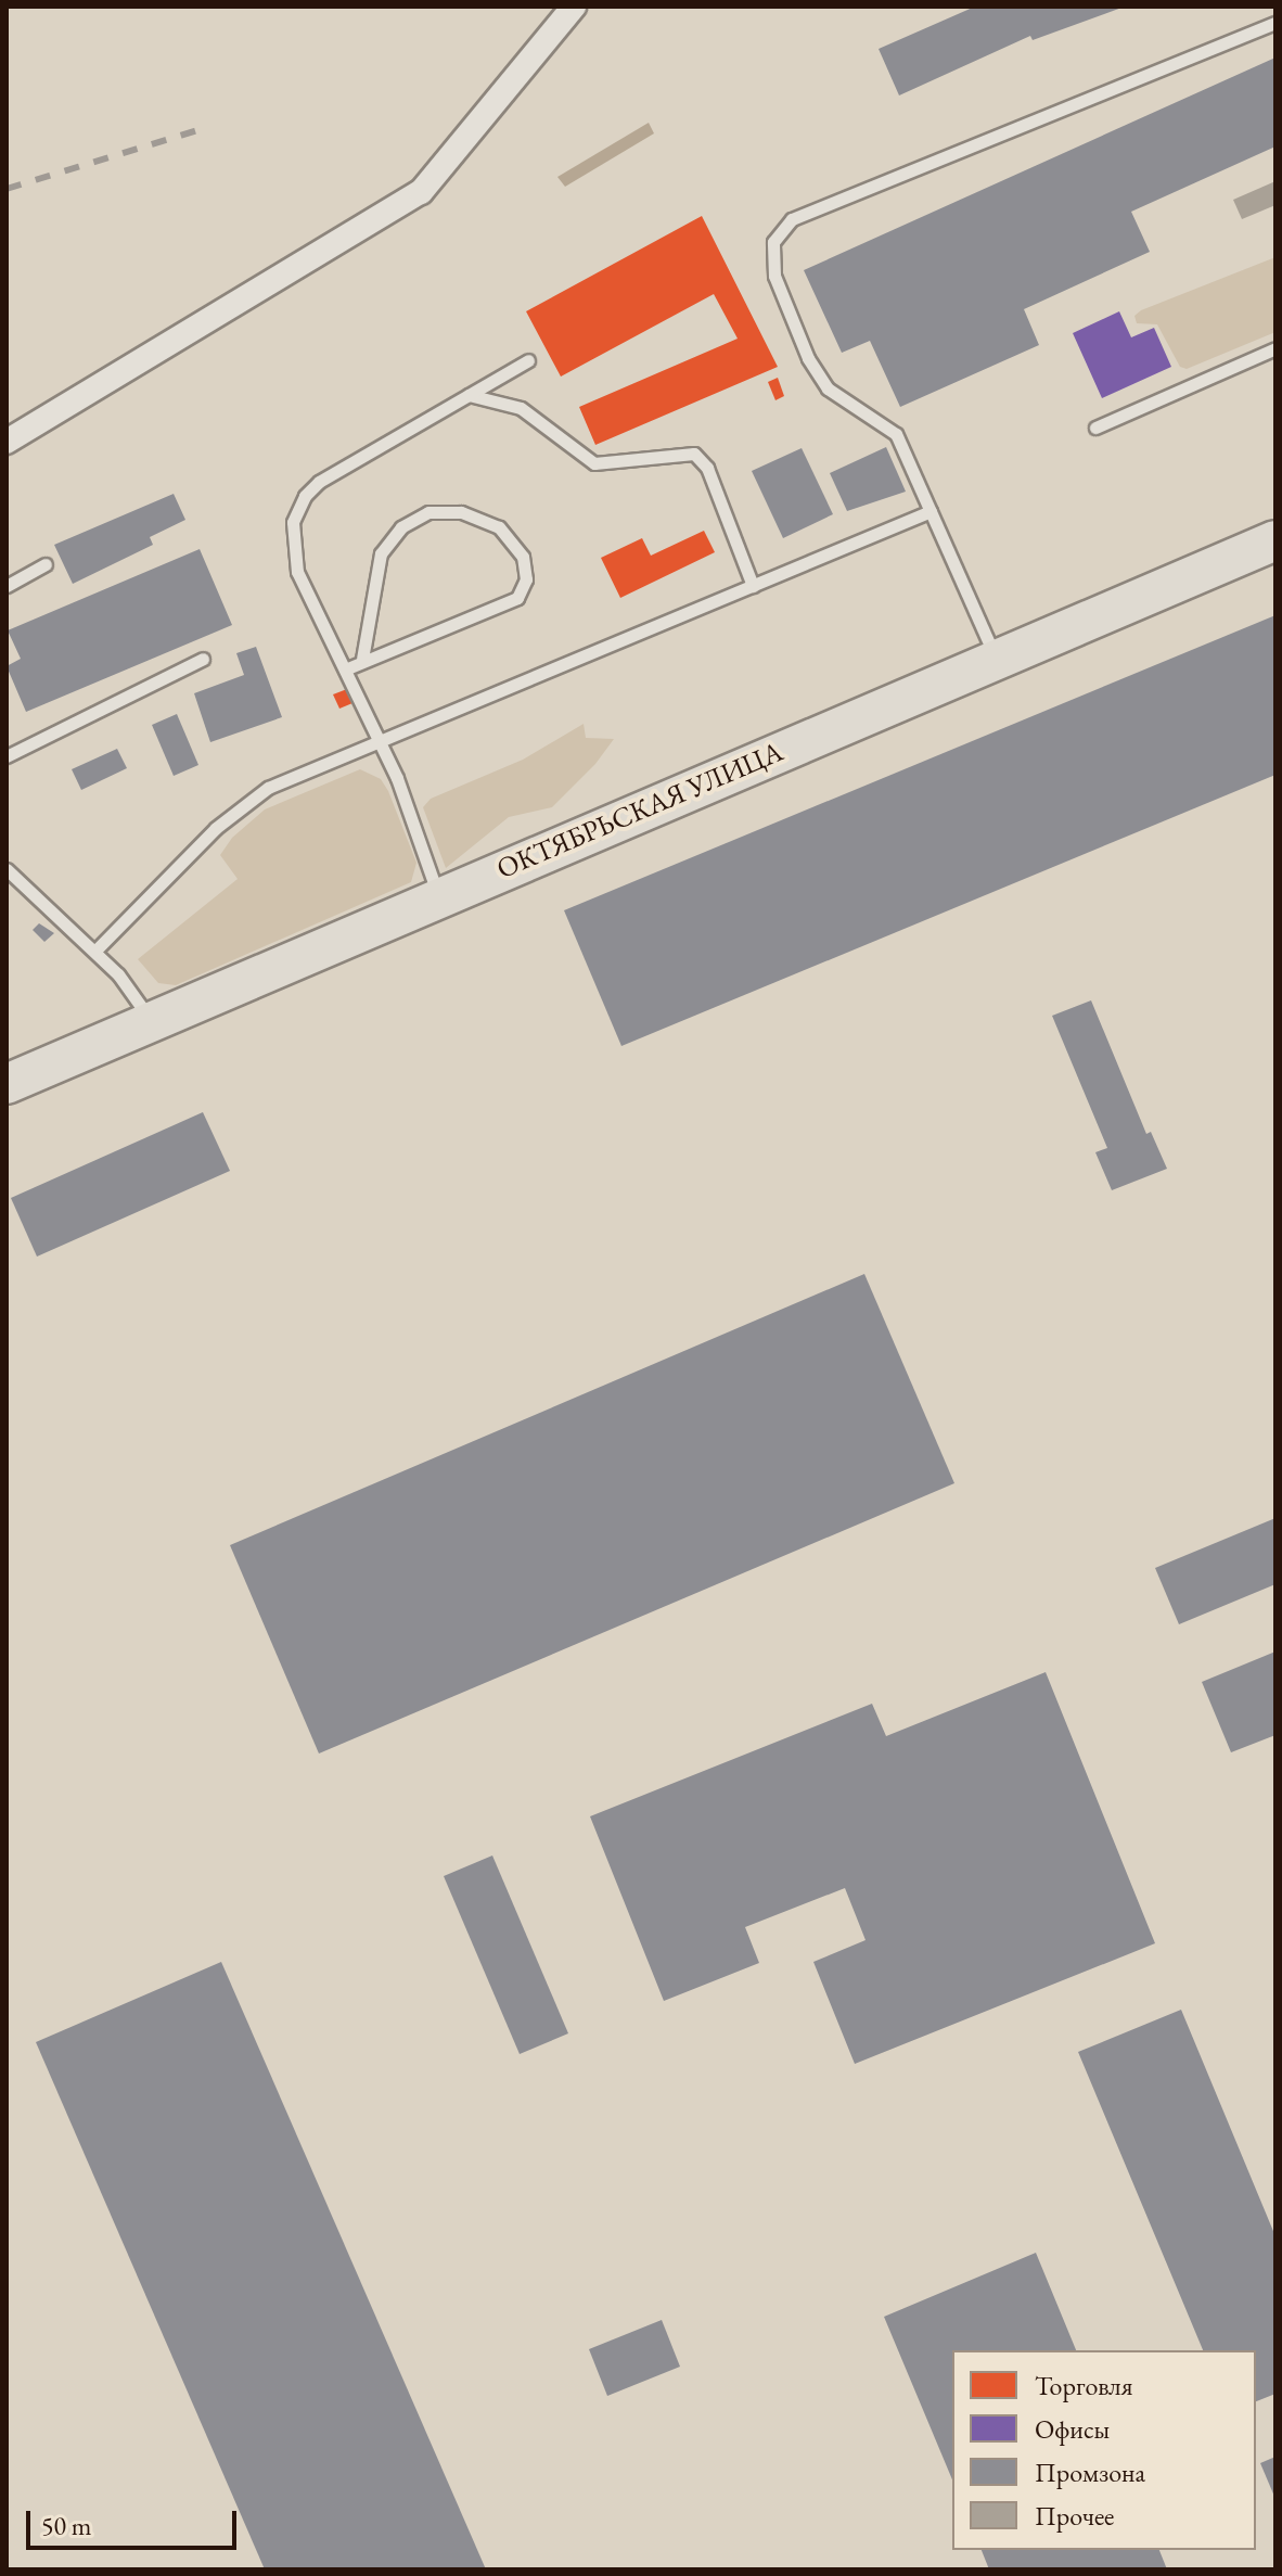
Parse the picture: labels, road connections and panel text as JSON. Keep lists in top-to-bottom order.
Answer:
{
  "streets": {
    "main road": ["ОКТЯБРЬСКАЯ УЛИЦА"]
  },
  "legend": [
    "Торговля",
    "Офисы",
    "Промзона",
    "Прочее"
  ],
  "scale_bar": "50 m"
}
